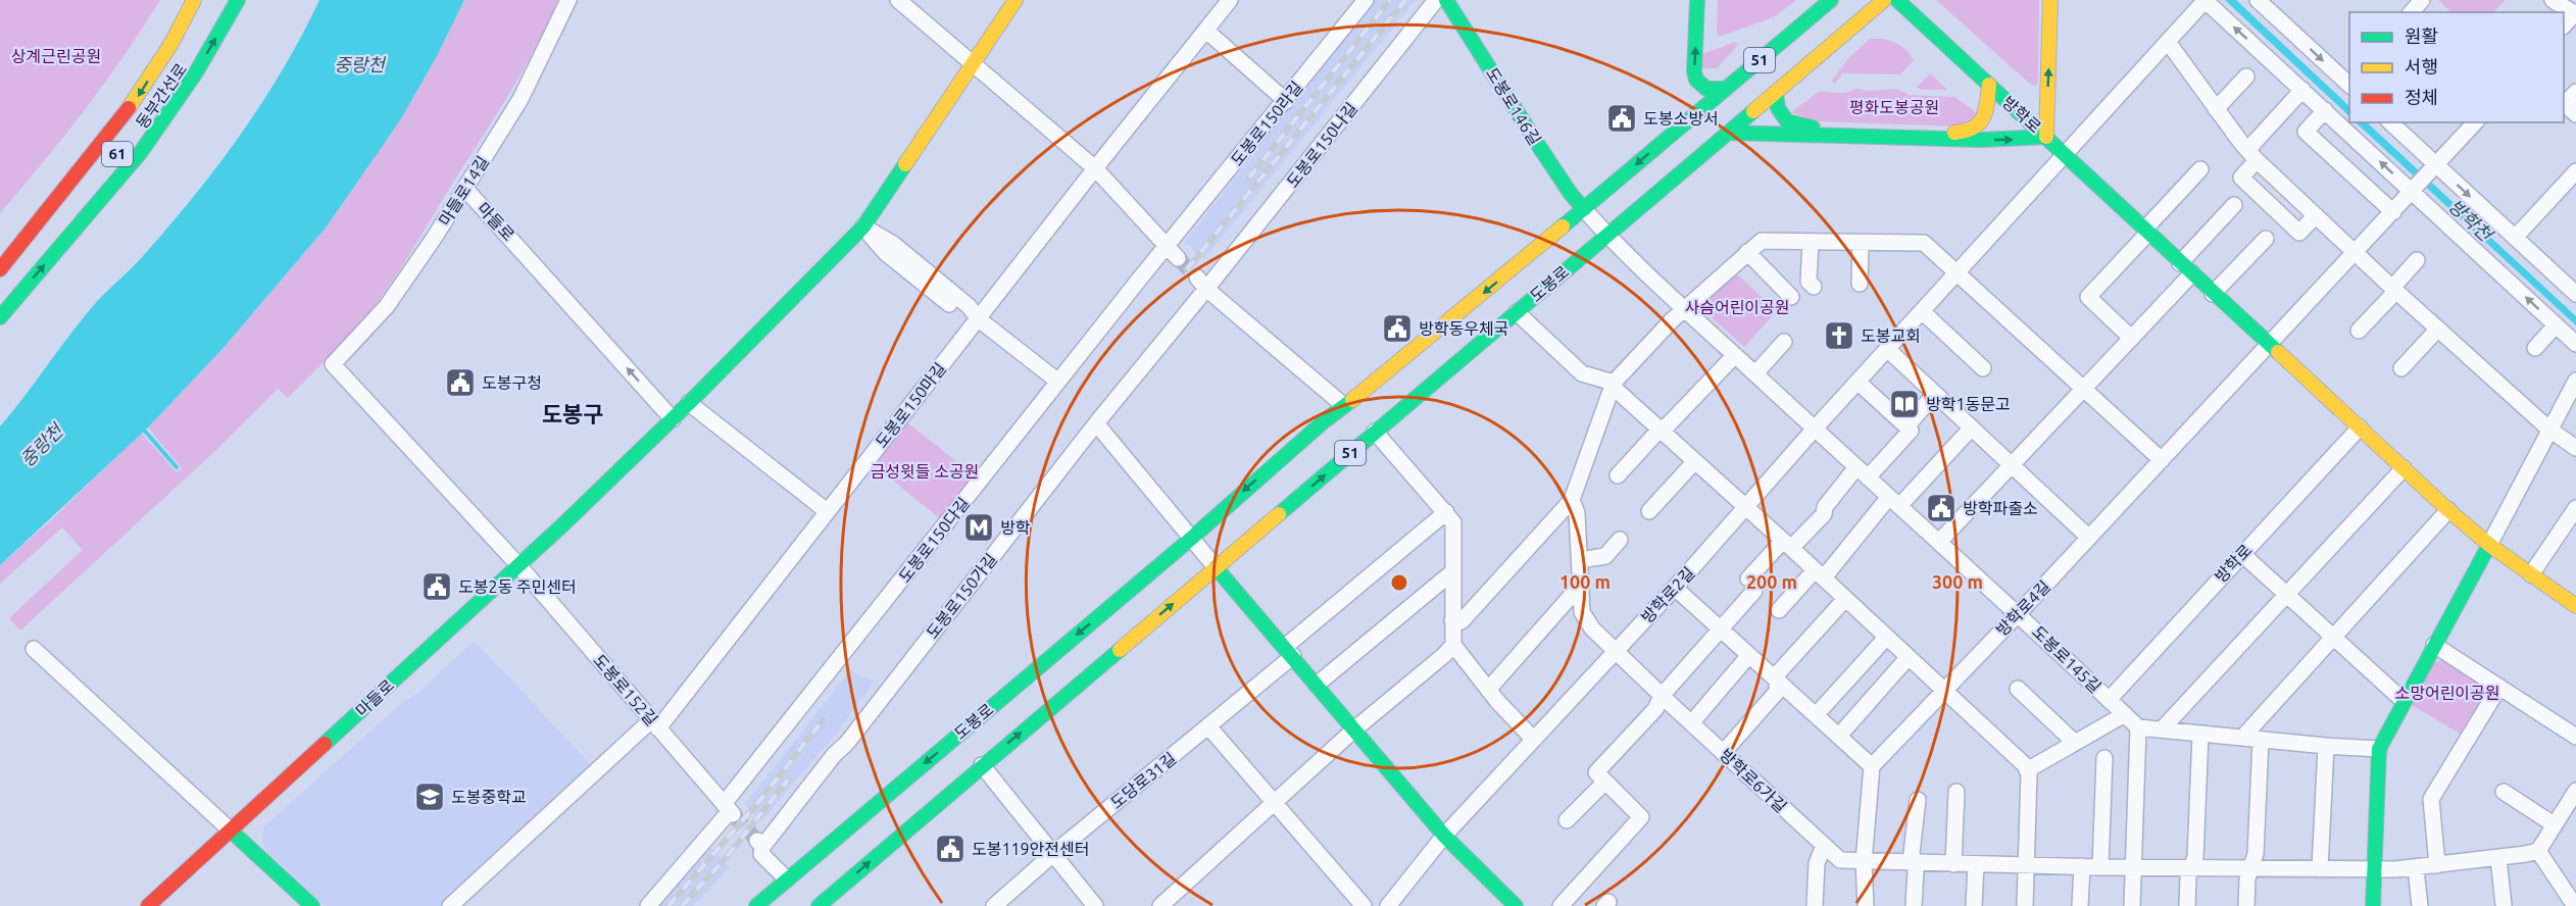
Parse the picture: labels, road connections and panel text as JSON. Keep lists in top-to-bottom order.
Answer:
{
  "streets": {
    "main road": [
      "51",
      "동부간선로",
      "도봉로146길",
      "방학로",
      "61",
      "마들로",
      "도봉로"
    ],
    "street": [
      "도봉로150라길",
      "도봉로150나길",
      "마들로14길",
      "도봉로150마길",
      "도봉로150다길",
      "방학로2길",
      "도봉로150가길",
      "방학로4길",
      "도봉로145길",
      "도봉로152길",
      "도당로31길",
      "방학로6가길"
    ]
  },
  "crossings": [
    ["도봉로146길", "도봉로"],
    ["도봉로146길", "도봉로145길"],
    ["방학로", "방학로2길"],
    ["방학로", "방학로4길"],
    ["방학로", "도봉로145길"],
    ["도봉로150라길", "도봉로150다길"],
    ["도봉로150나길", "도봉로150가길"],
    ["마들로14길", "마들로"],
    ["마들로14길", "도봉로152길"],
    ["마들로", "도봉로152길"],
    ["도봉로", "도봉로150가길"],
    ["도봉로", "도봉로145길"],
    ["도봉로150마길", "도봉로152길"],
    ["도봉로150다길", "도봉로152길"],
    ["방학로2길", "도봉로145길"],
    ["방학로2길", "방학로6가길"],
    ["방학로4길", "도봉로145길"]
  ],
  "districts": ["도봉구"],
  "water": ["중랑천", "방학천"],
  "parks": [
    "상계근린공원",
    "평화도봉공원",
    "사슴어린이공원",
    "금성윗들 소공원",
    "소망어린이공원"
  ],
  "places": {
    "public building": [
      "도봉소방서",
      "방학동우체국",
      "도봉구청",
      "방학파출소",
      "도봉2동 주민센터",
      "도봉119안전센터"
    ],
    "church": ["도봉교회"],
    "library": ["방학1동문고"],
    "metro station": ["방학"],
    "school or university": ["도봉중학교"]
  },
  "legend": ["원활", "서행", "정체"],
  "rings": ["100 m", "200 m", "300 m"]
}
